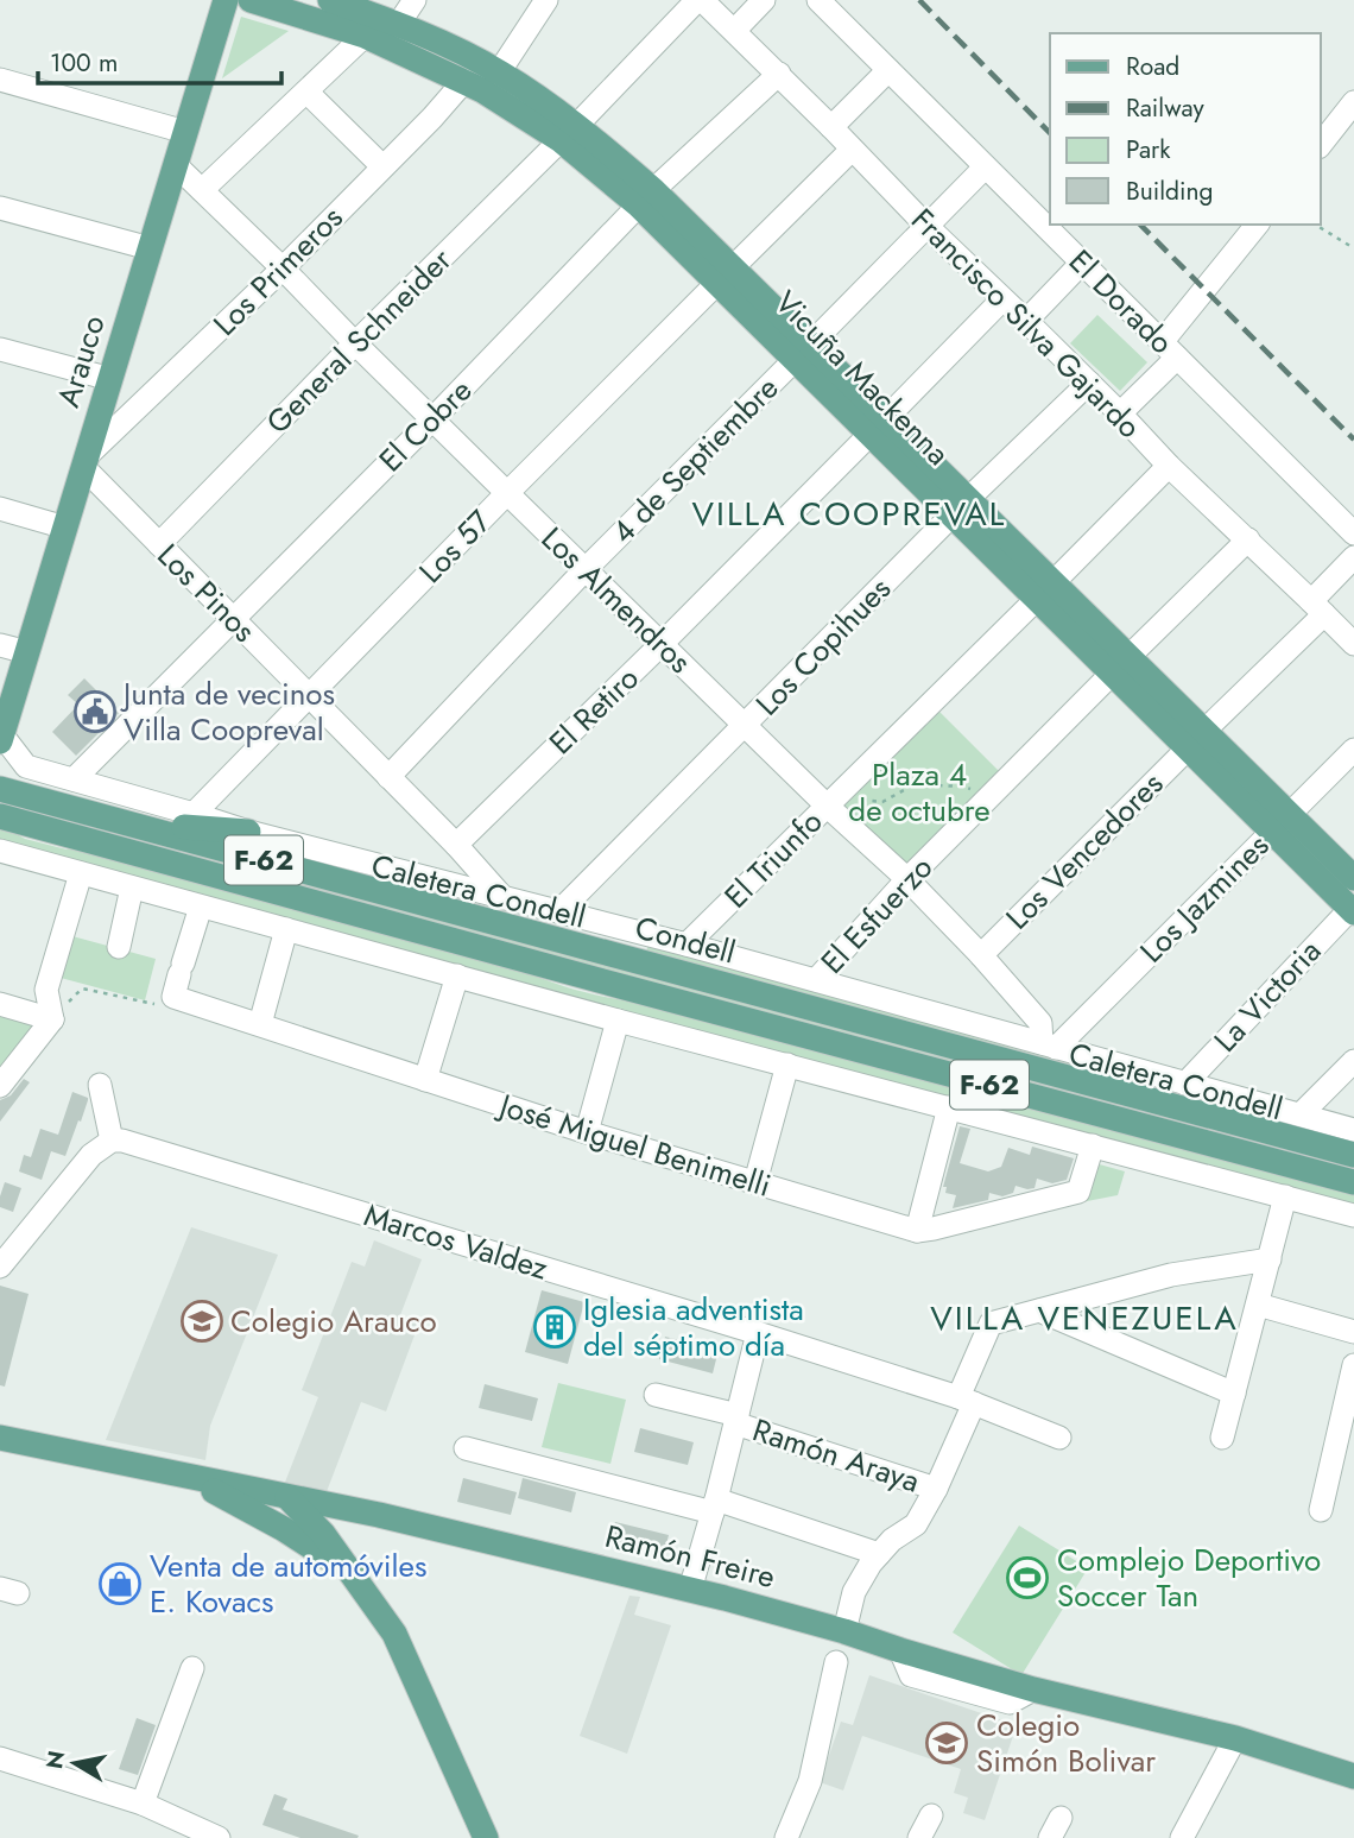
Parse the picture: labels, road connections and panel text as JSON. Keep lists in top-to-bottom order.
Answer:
{
  "streets": {
    "main road": [
      "Arauco",
      "Vicuña Mackenna",
      "F-62",
      "Condell",
      "Ramón Freire"
    ],
    "street": [
      "Los Primeros",
      "El Dorado",
      "Francisco Silva Gajardo",
      "General Schneider",
      "El Cobre",
      "4 de Septiembre",
      "Los 57",
      "Los Pinos",
      "Los Almendros",
      "Los Copihues",
      "El Retiro",
      "Los Vencedores",
      "El Triunfo",
      "Caletera Condell",
      "Los Jazmines",
      "El Esfuerzo",
      "La Victoria",
      "José Miguel Benimelli",
      "Marcos Valdez",
      "Ramón Araya"
    ]
  },
  "crossings": [
    ["Los Primeros", "Arauco"],
    ["Los Primeros", "Vicuña Mackenna"],
    ["Los Primeros", "Los Pinos"],
    ["Los Primeros", "Los Almendros"],
    ["El Dorado", "4 de Septiembre"],
    ["Francisco Silva Gajardo", "General Schneider"],
    ["Francisco Silva Gajardo", "El Cobre"],
    ["Francisco Silva Gajardo", "4 de Septiembre"],
    ["Francisco Silva Gajardo", "Los 57"],
    ["Francisco Silva Gajardo", "Los Copihues"],
    ["Francisco Silva Gajardo", "El Retiro"],
    ["Francisco Silva Gajardo", "Los Vencedores"],
    ["Francisco Silva Gajardo", "El Triunfo"],
    ["Francisco Silva Gajardo", "El Esfuerzo"],
    ["General Schneider", "Vicuña Mackenna"],
    ["General Schneider", "Los Pinos"],
    ["General Schneider", "Los Almendros"],
    ["Arauco", "Los Pinos"],
    ["Arauco", "Los Almendros"],
    ["Arauco", "Caletera Condell"],
    ["Vicuña Mackenna", "El Cobre"],
    ["Vicuña Mackenna", "4 de Septiembre"],
    ["Vicuña Mackenna", "Los 57"],
    ["Vicuña Mackenna", "Los Copihues"],
    ["Vicuña Mackenna", "El Retiro"],
    ["Vicuña Mackenna", "Los Vencedores"],
    ["Vicuña Mackenna", "El Triunfo"],
    ["Vicuña Mackenna", "Los Jazmines"],
    ["Vicuña Mackenna", "El Esfuerzo"],
    ["Vicuña Mackenna", "La Victoria"],
    ["El Cobre", "Los Pinos"],
    ["El Cobre", "Los Almendros"],
    ["El Cobre", "Caletera Condell"],
    ["4 de Septiembre", "Los Pinos"],
    ["4 de Septiembre", "Los Almendros"],
    ["Los 57", "Los Pinos"],
    ["Los 57", "Los Almendros"],
    ["Los 57", "Caletera Condell"],
    ["Los Pinos", "El Retiro"],
    ["Los Pinos", "Caletera Condell"],
    ["Los Almendros", "Los Copihues"],
    ["Los Almendros", "El Retiro"],
    ["Los Almendros", "Los Vencedores"],
    ["Los Almendros", "El Triunfo"],
    ["Los Almendros", "Caletera Condell"],
    ["Los Almendros", "Los Jazmines"],
    ["Los Almendros", "El Esfuerzo"],
    ["Los Copihues", "Caletera Condell"],
    ["El Triunfo", "Caletera Condell"],
    ["Caletera Condell", "Los Jazmines"],
    ["Caletera Condell", "El Esfuerzo"],
    ["Caletera Condell", "La Victoria"]
  ],
  "districts": ["VILLA COOPREVAL", "VILLA VENEZUELA"],
  "parks": ["Plaza 4 de octubre"],
  "places": {
    "public building": ["Junta de vecinos Villa Coopreval"],
    "school or university": ["Colegio Arauco", "Colegio Simón Bolivar"],
    "building": ["Iglesia adventista del séptimo día"],
    "sports": ["Complejo Deportivo Soccer Tan"],
    "shop": ["Venta de automóviles E. Kovacs"]
  },
  "legend": [
    "Road",
    "Railway",
    "Park",
    "Building"
  ],
  "scale_bar": "100 m",
  "north": "left"
}
